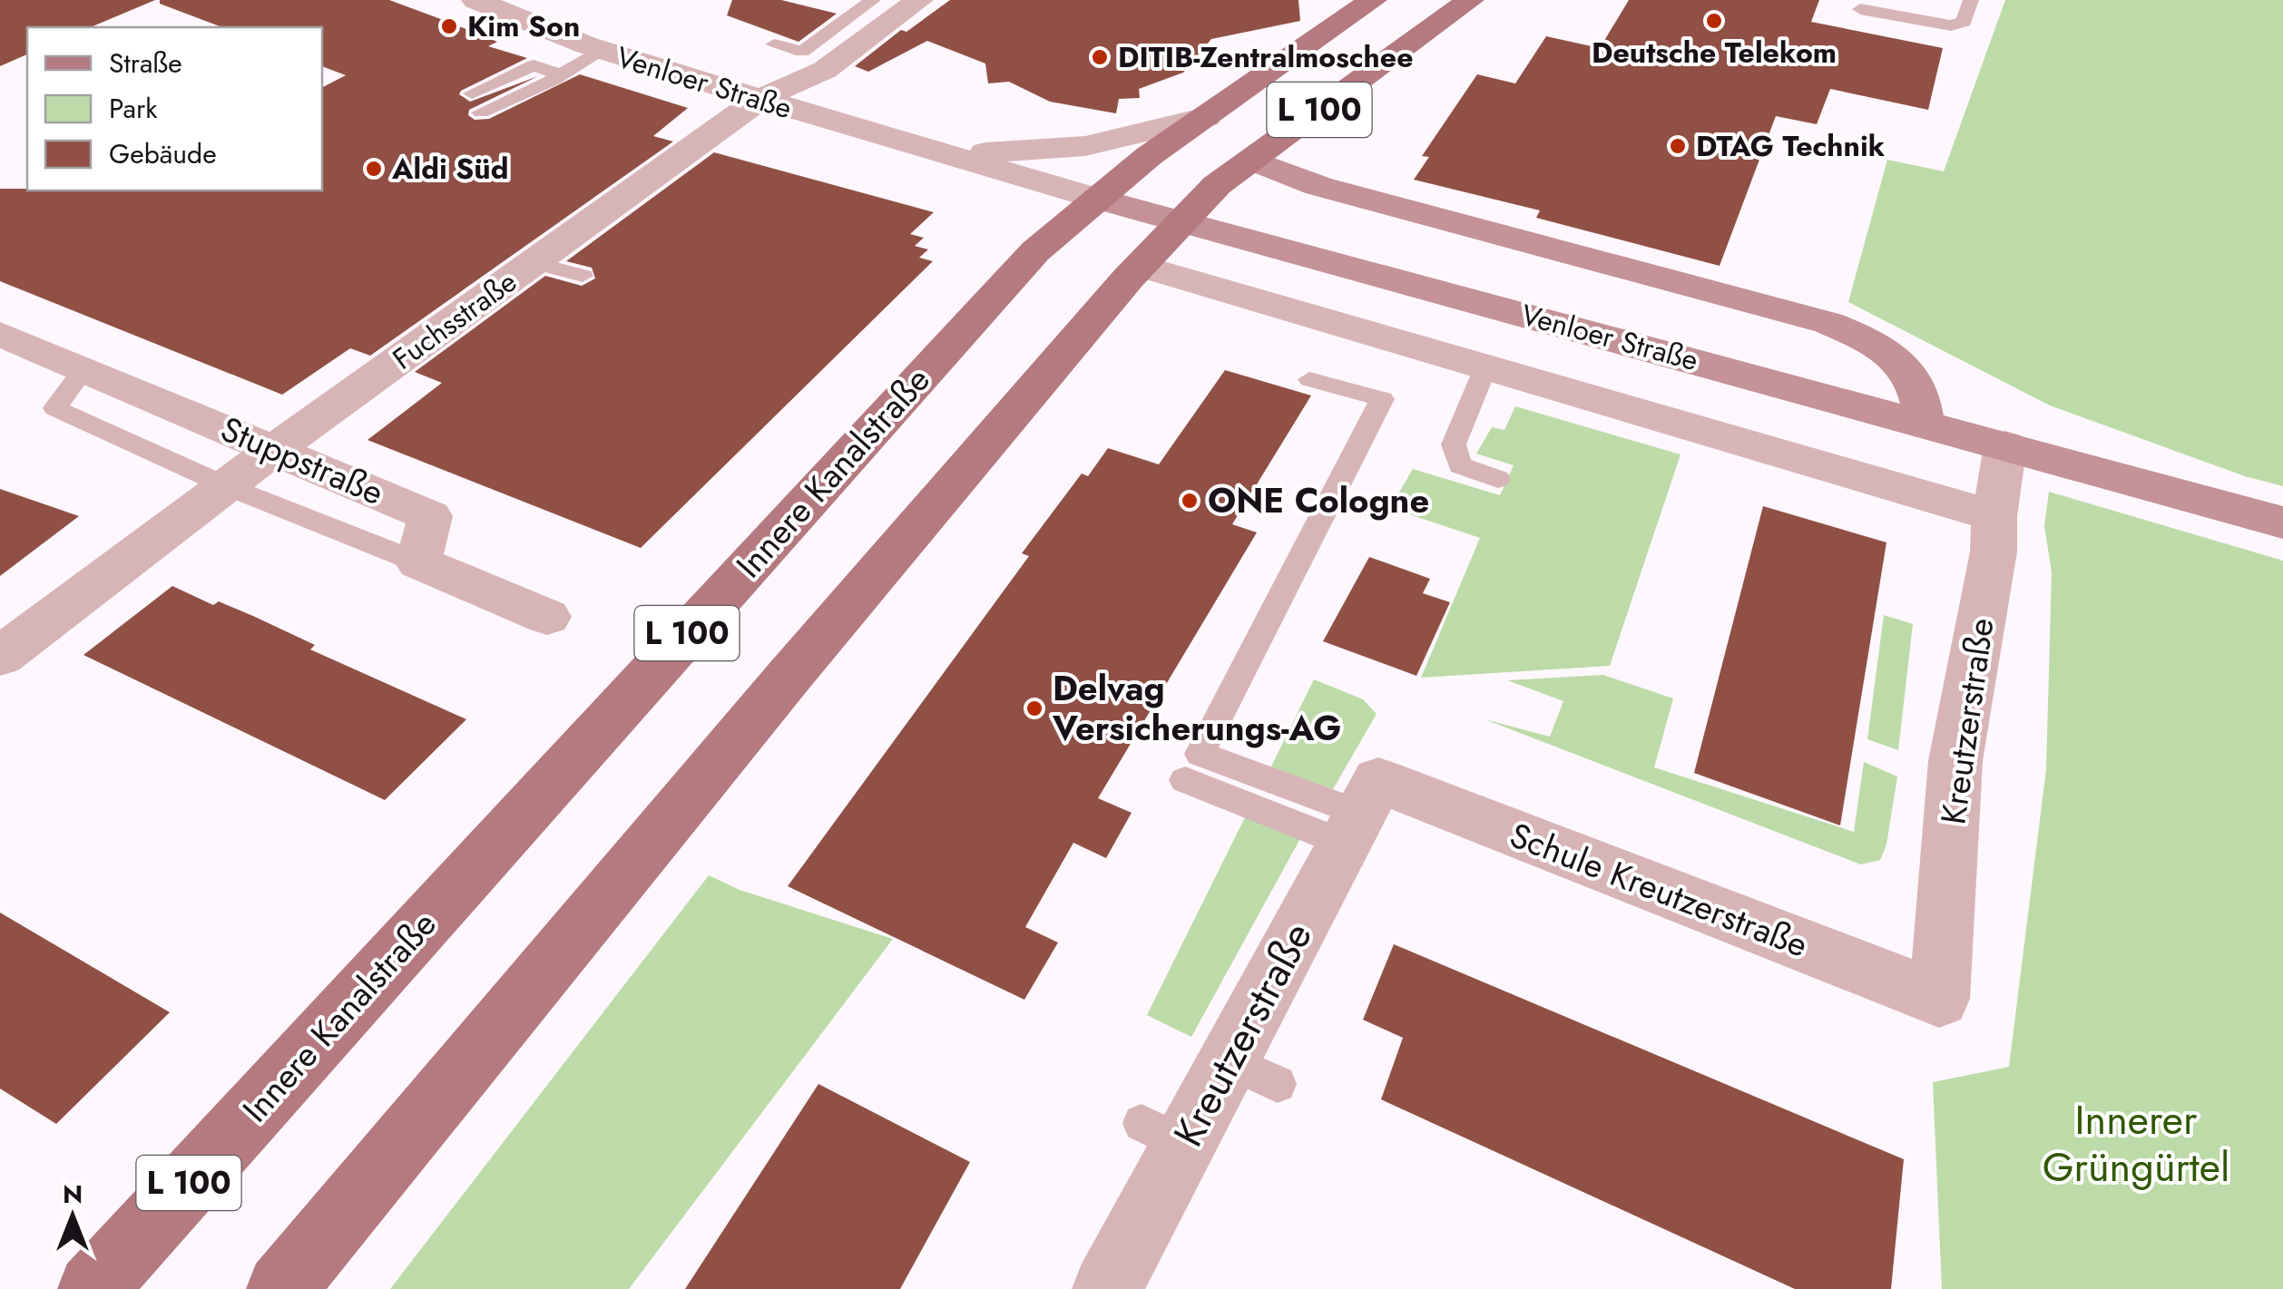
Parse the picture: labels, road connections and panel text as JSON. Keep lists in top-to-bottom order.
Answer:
{
  "streets": {
    "main road": ["L 100", "Innere Kanalstraße"],
    "street": [
      "Venloer Straße",
      "Fuchsstraße",
      "Stuppstraße",
      "Kreutzerstraße",
      "Schule Kreutzerstraße"
    ]
  },
  "crossings": [
    ["Venloer Straße", "L 100"],
    ["Venloer Straße", "Fuchsstraße"],
    ["Venloer Straße", "Innere Kanalstraße"],
    ["Venloer Straße", "Kreutzerstraße"],
    ["Fuchsstraße", "Stuppstraße"],
    ["Kreutzerstraße", "Schule Kreutzerstraße"]
  ],
  "parks": ["Innerer Grüngürtel"],
  "places": [
    "Deutsche Telekom",
    "Kim Son",
    "DITIB-Zentralmoschee",
    "DTAG Technik",
    "Aldi Süd",
    "ONE Cologne",
    "Delvag Versicherungs-AG"
  ],
  "legend": ["Straße", "Park", "Gebäude"],
  "north": "top"
}
